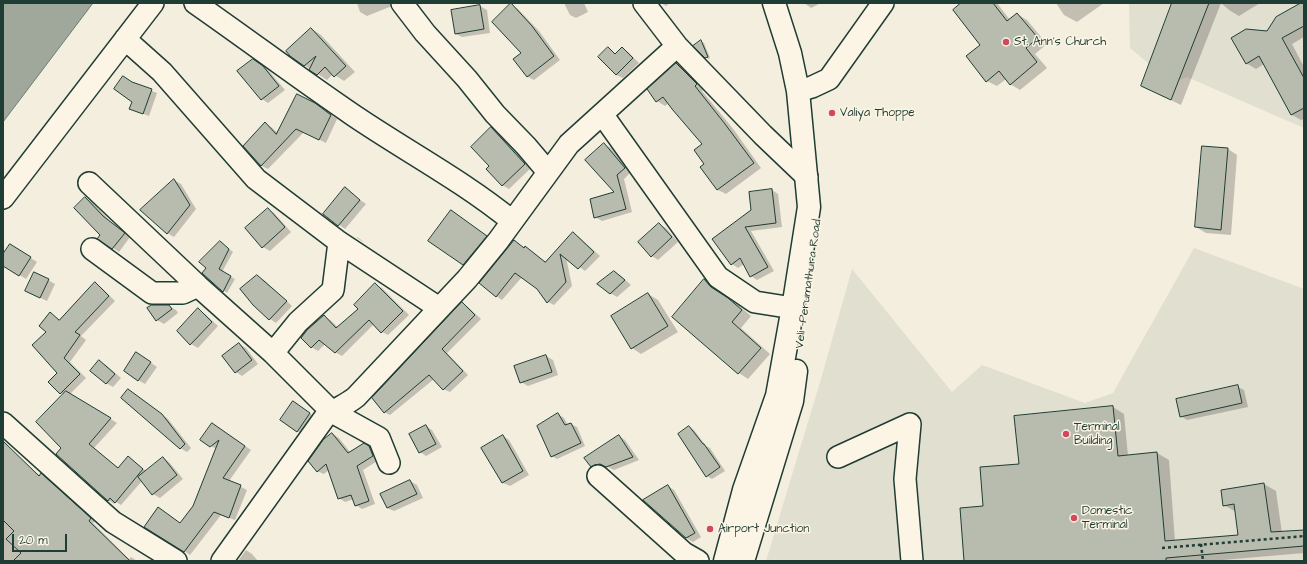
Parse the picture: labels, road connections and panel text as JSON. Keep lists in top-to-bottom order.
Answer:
{
  "streets": {
    "main road": ["Veli -Perumathura Road"]
  },
  "places": [
    "St. Ann's Church",
    "Valiya Thoppe",
    "Terminal Building",
    "Domestic Terminal",
    "Airport Junction"
  ],
  "scale_bar": "20 m"
}
